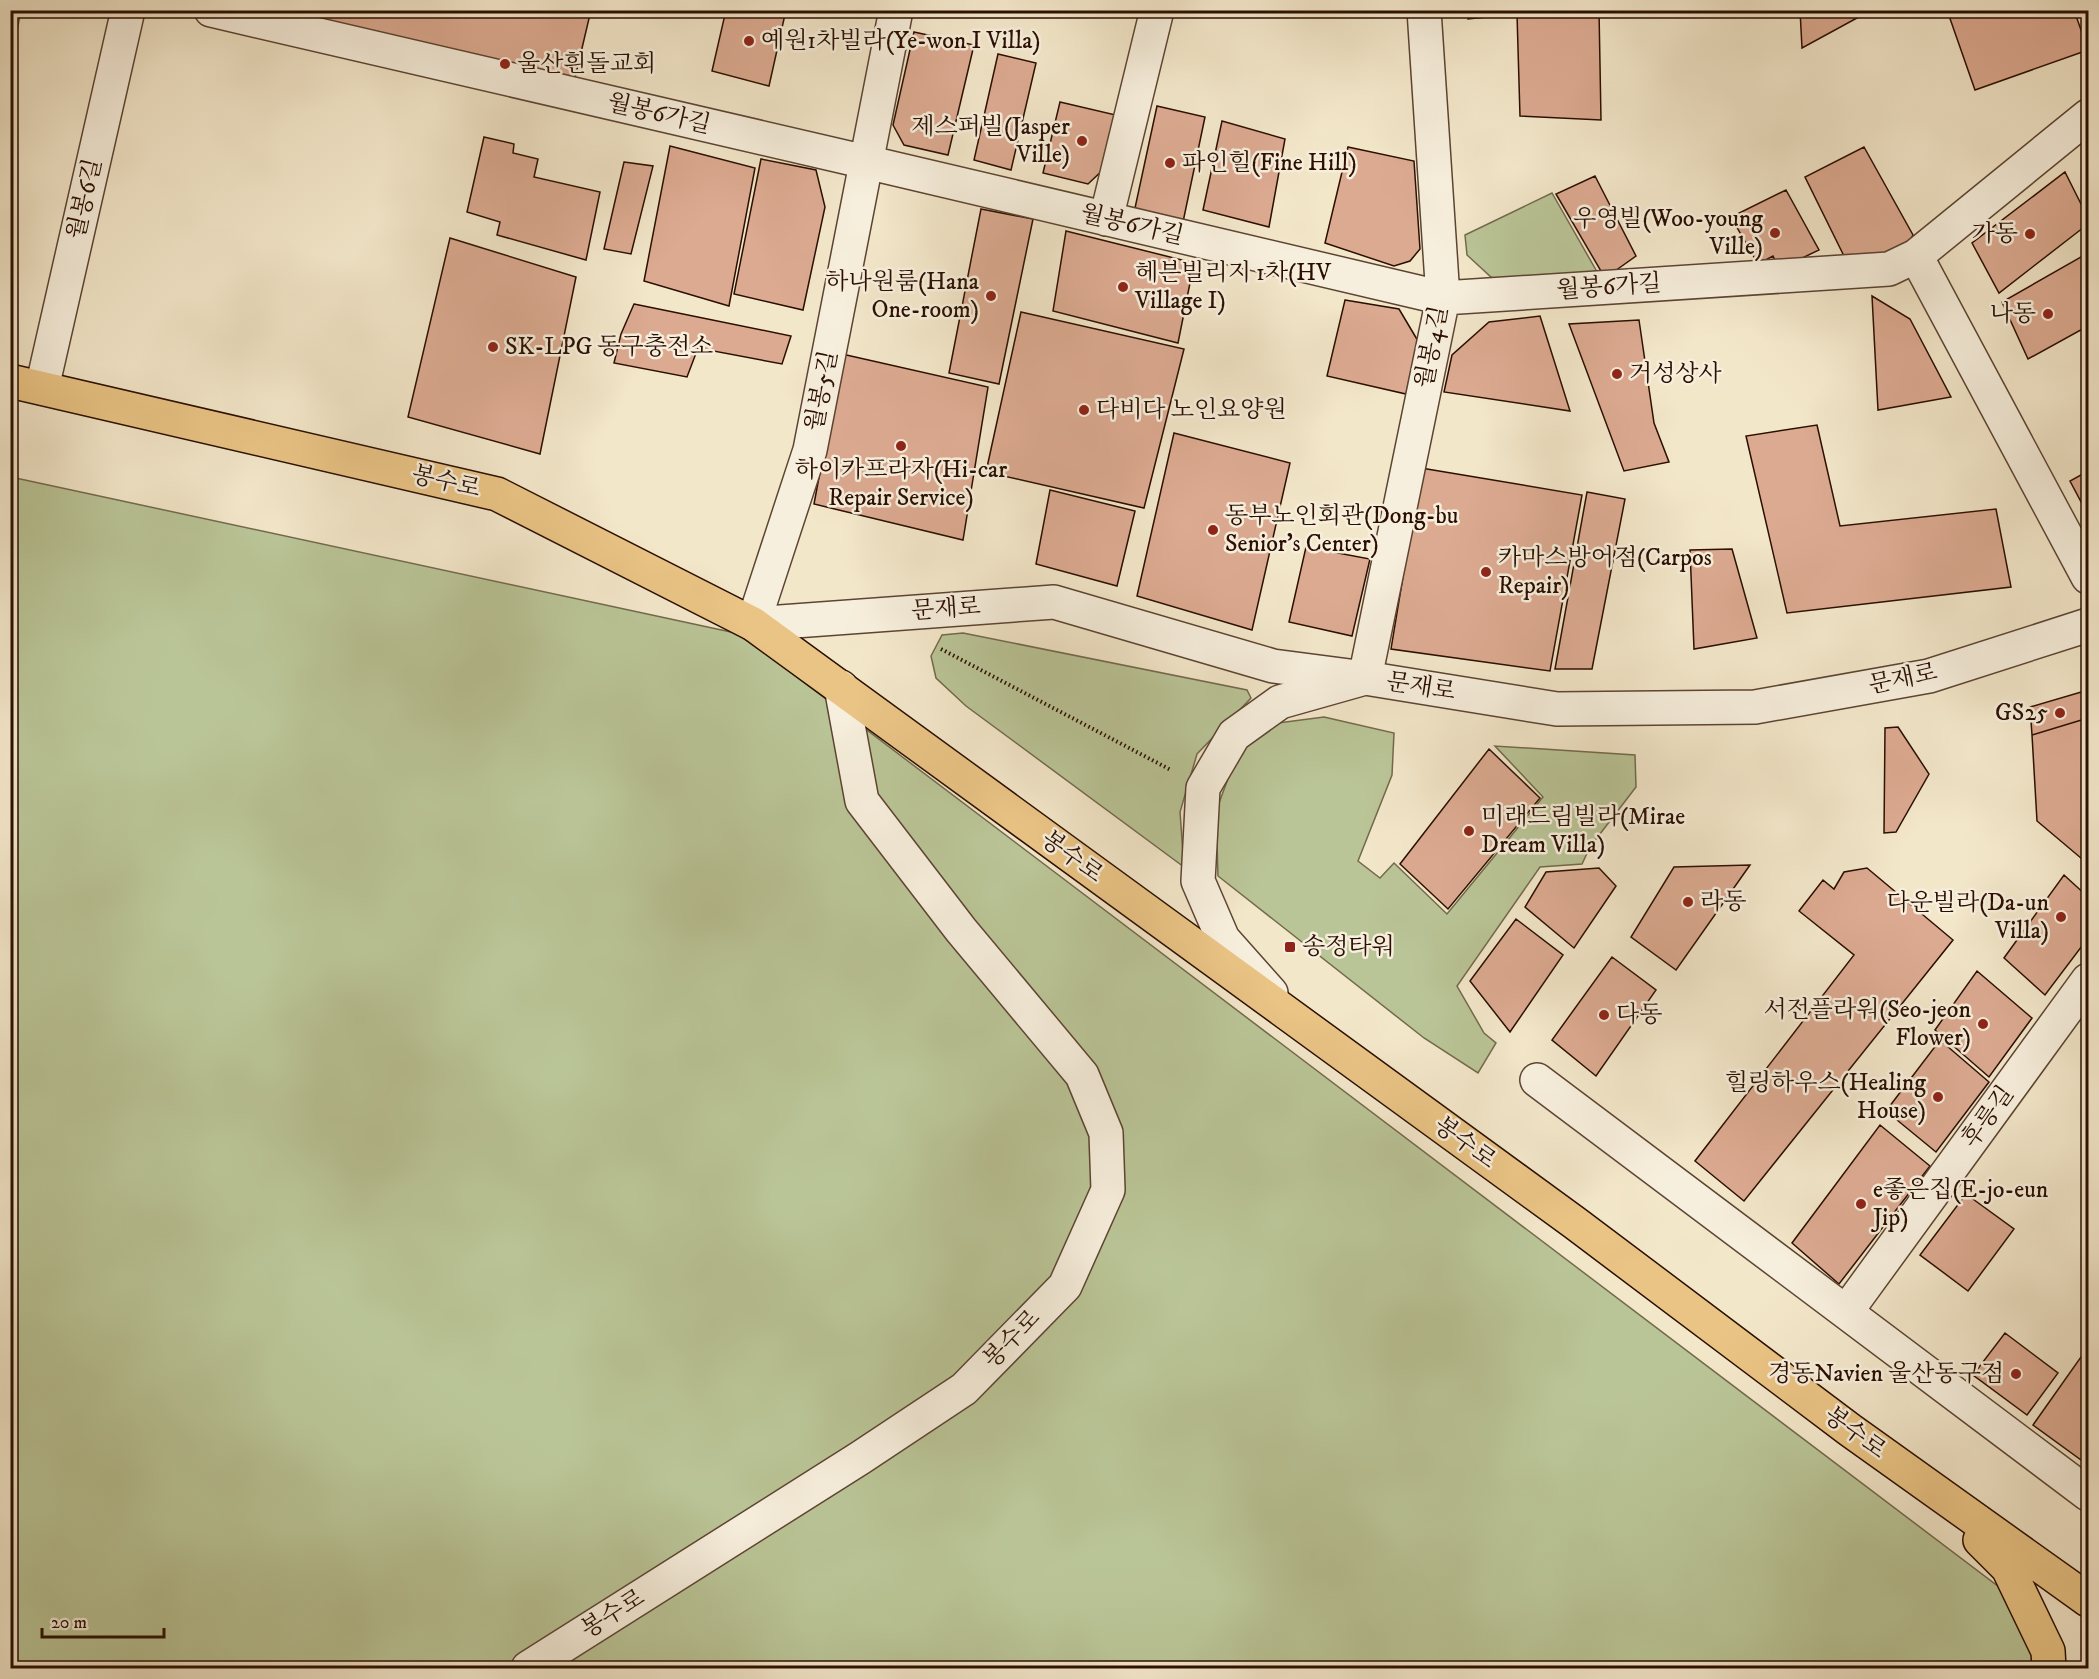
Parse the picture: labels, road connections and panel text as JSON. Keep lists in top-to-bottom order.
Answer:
{
  "streets": {
    "main road": ["봉수로"],
    "street": [
      "월봉6가길",
      "월봉6길",
      "월봉4길",
      "월봉5길",
      "문재로",
      "후릉길"
    ]
  },
  "crossings": [
    ["월봉6가길", "월봉4길"],
    ["월봉6가길", "월봉5길"],
    ["월봉6길", "봉수로"],
    ["월봉4길", "문재로"],
    ["월봉5길", "봉수로"],
    ["월봉5길", "문재로"],
    ["봉수로", "문재로"]
  ],
  "places": {
    "other": [
      "예원1차빌라(Ye-won I Villa)",
      "울산흰돌교회",
      "제스퍼빌(Jasper Ville)",
      "파인힐(Fine Hill)",
      "우영빌(Woo-young Ville)",
      "가동",
      "헤븐빌리지 1차(HV Village I)",
      "하나원룸(Hana One-room)",
      "나동",
      "SK-LPG 동구충전소",
      "거성상사",
      "다비다 노인요양원",
      "하이카프라자(Hi-car Repair Service)",
      "동부노인회관(Dong-bu Senior's Center)",
      "카마스방어점(Carpos Repair)",
      "GS25",
      "미래드림빌라(Mirae Dream Villa)",
      "라동",
      "다운빌라(Da-un Villa)",
      "다동",
      "서전플라워(Seo-jeon Flower)",
      "힐링하우스(Healing House)",
      "e좋은집(E-jo-eun Jip)",
      "경동Navien 울산동구점"
    ],
    "transit": ["송정타워"]
  },
  "scale_bar": "20 m"
}
